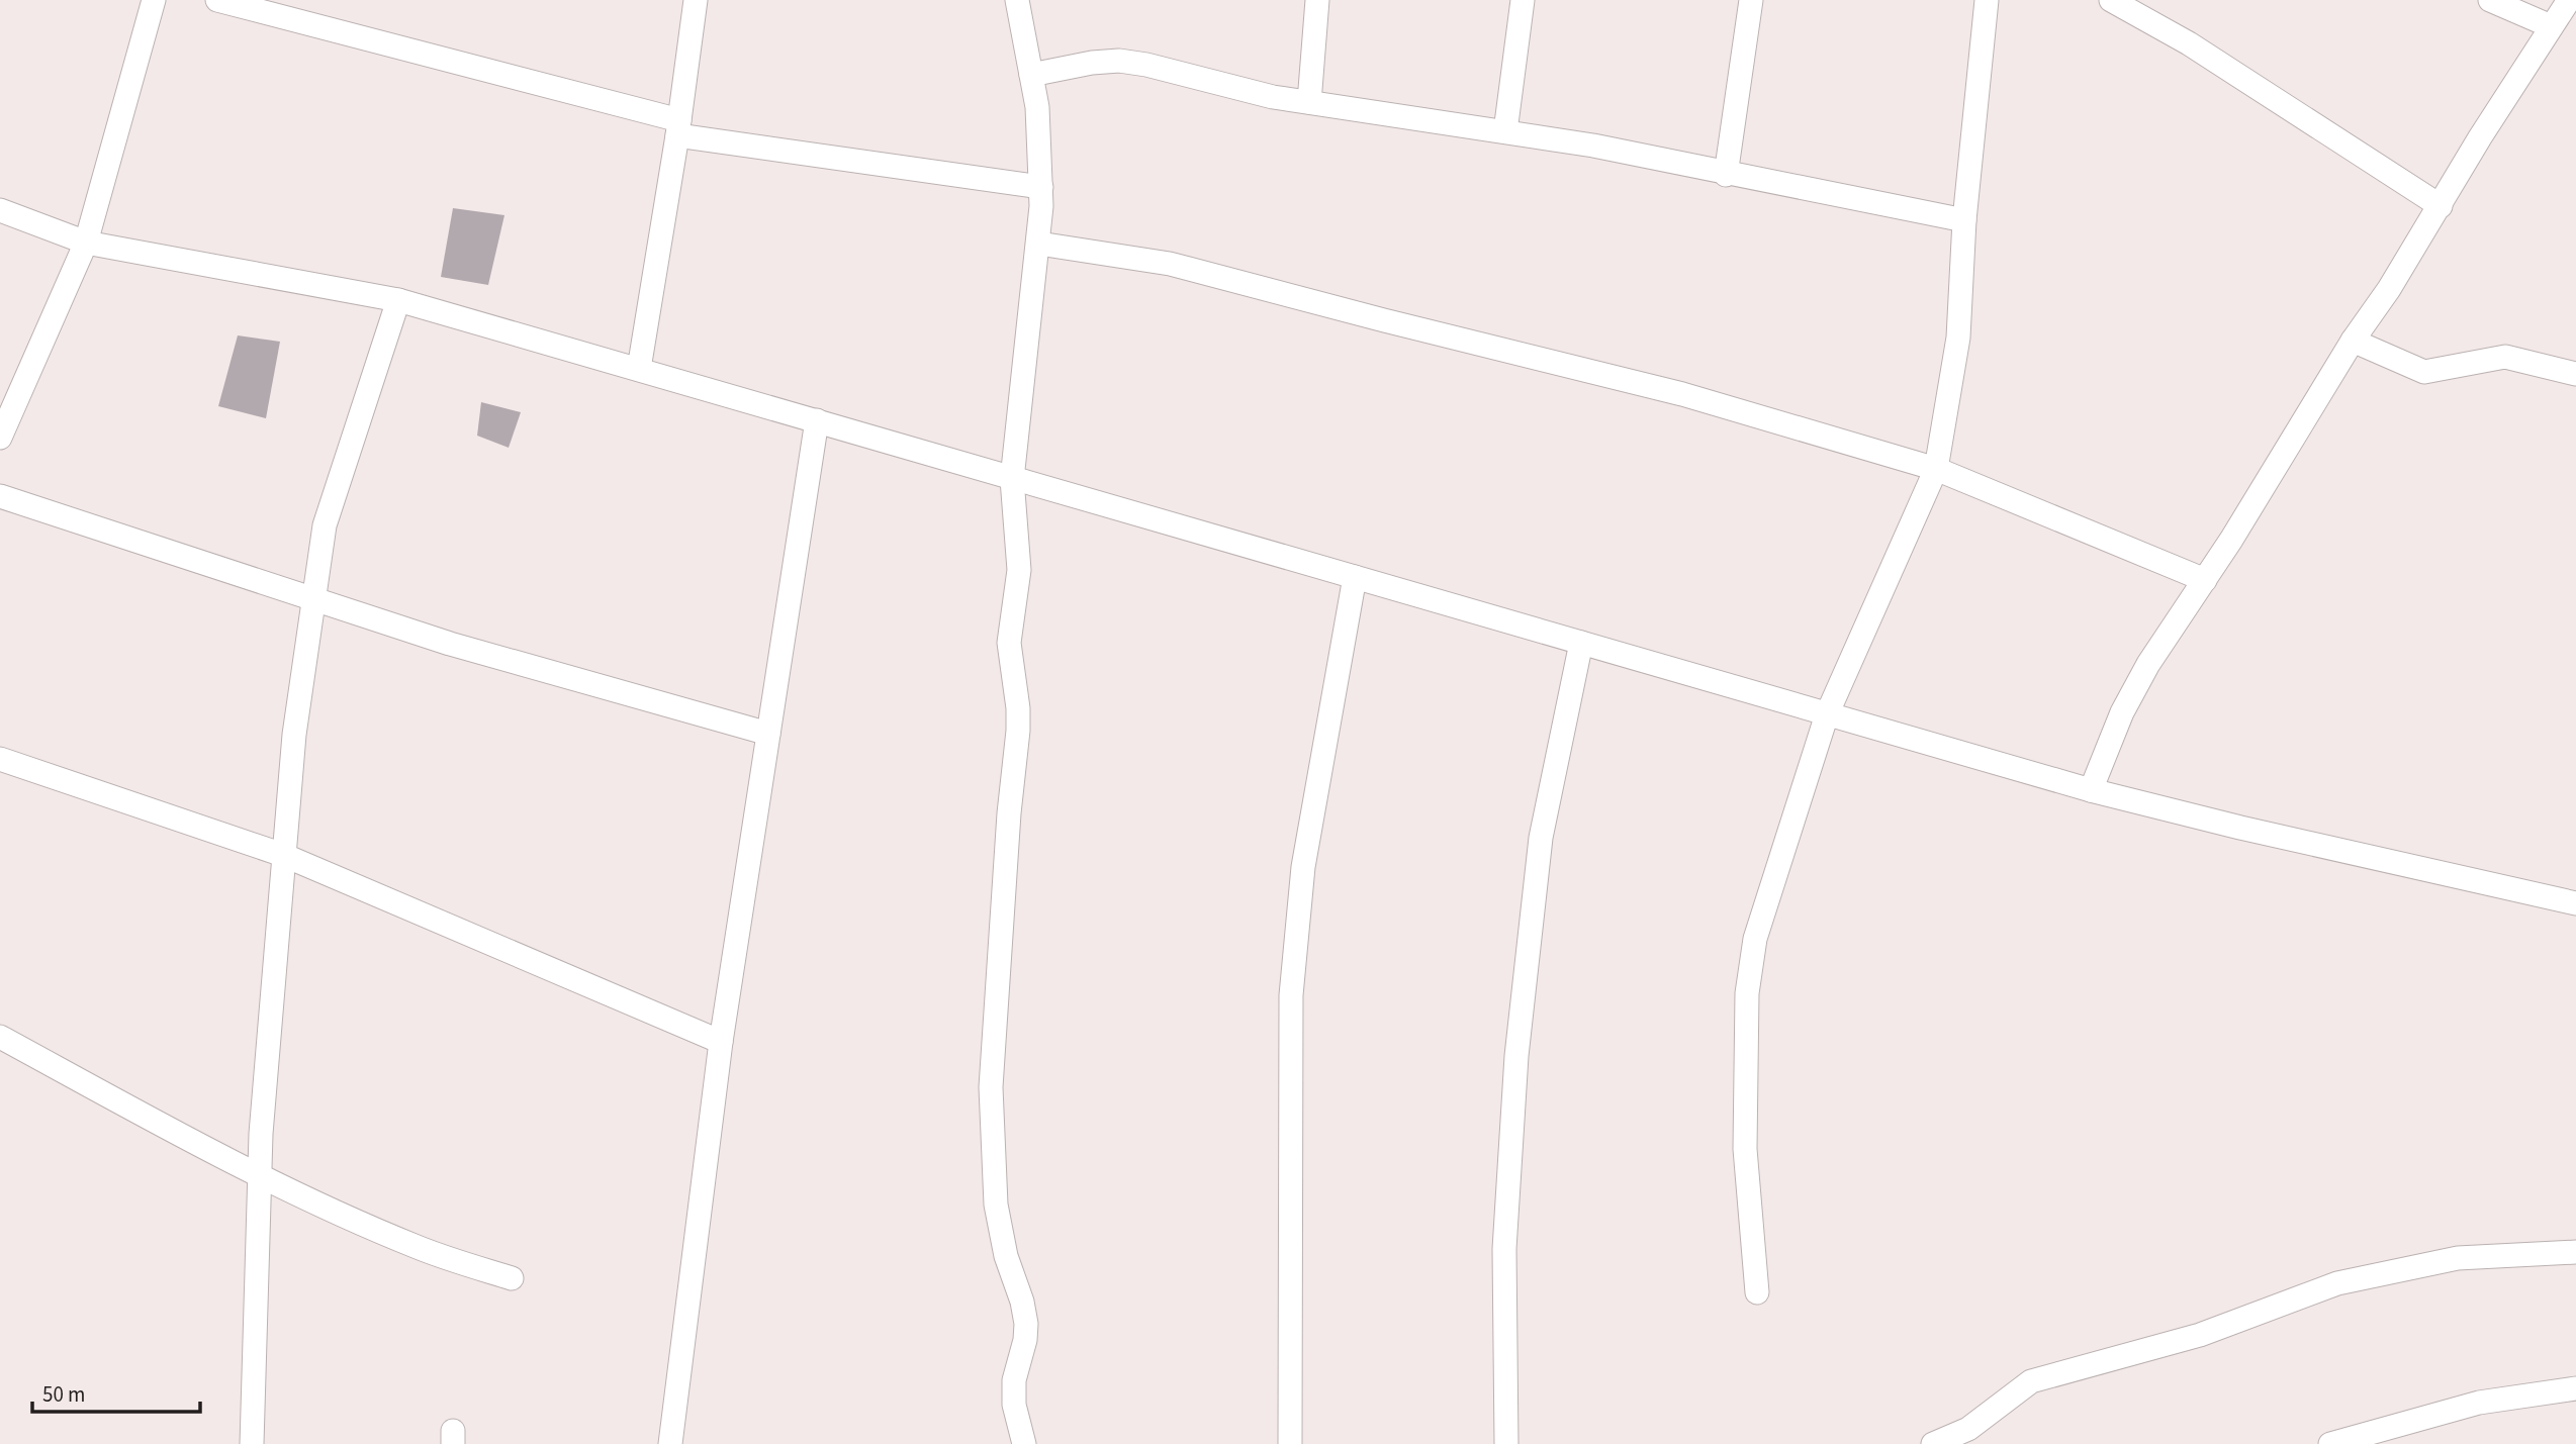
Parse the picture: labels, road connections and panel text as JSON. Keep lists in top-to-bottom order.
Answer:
{
  "scale_bar": "50 m"
}
